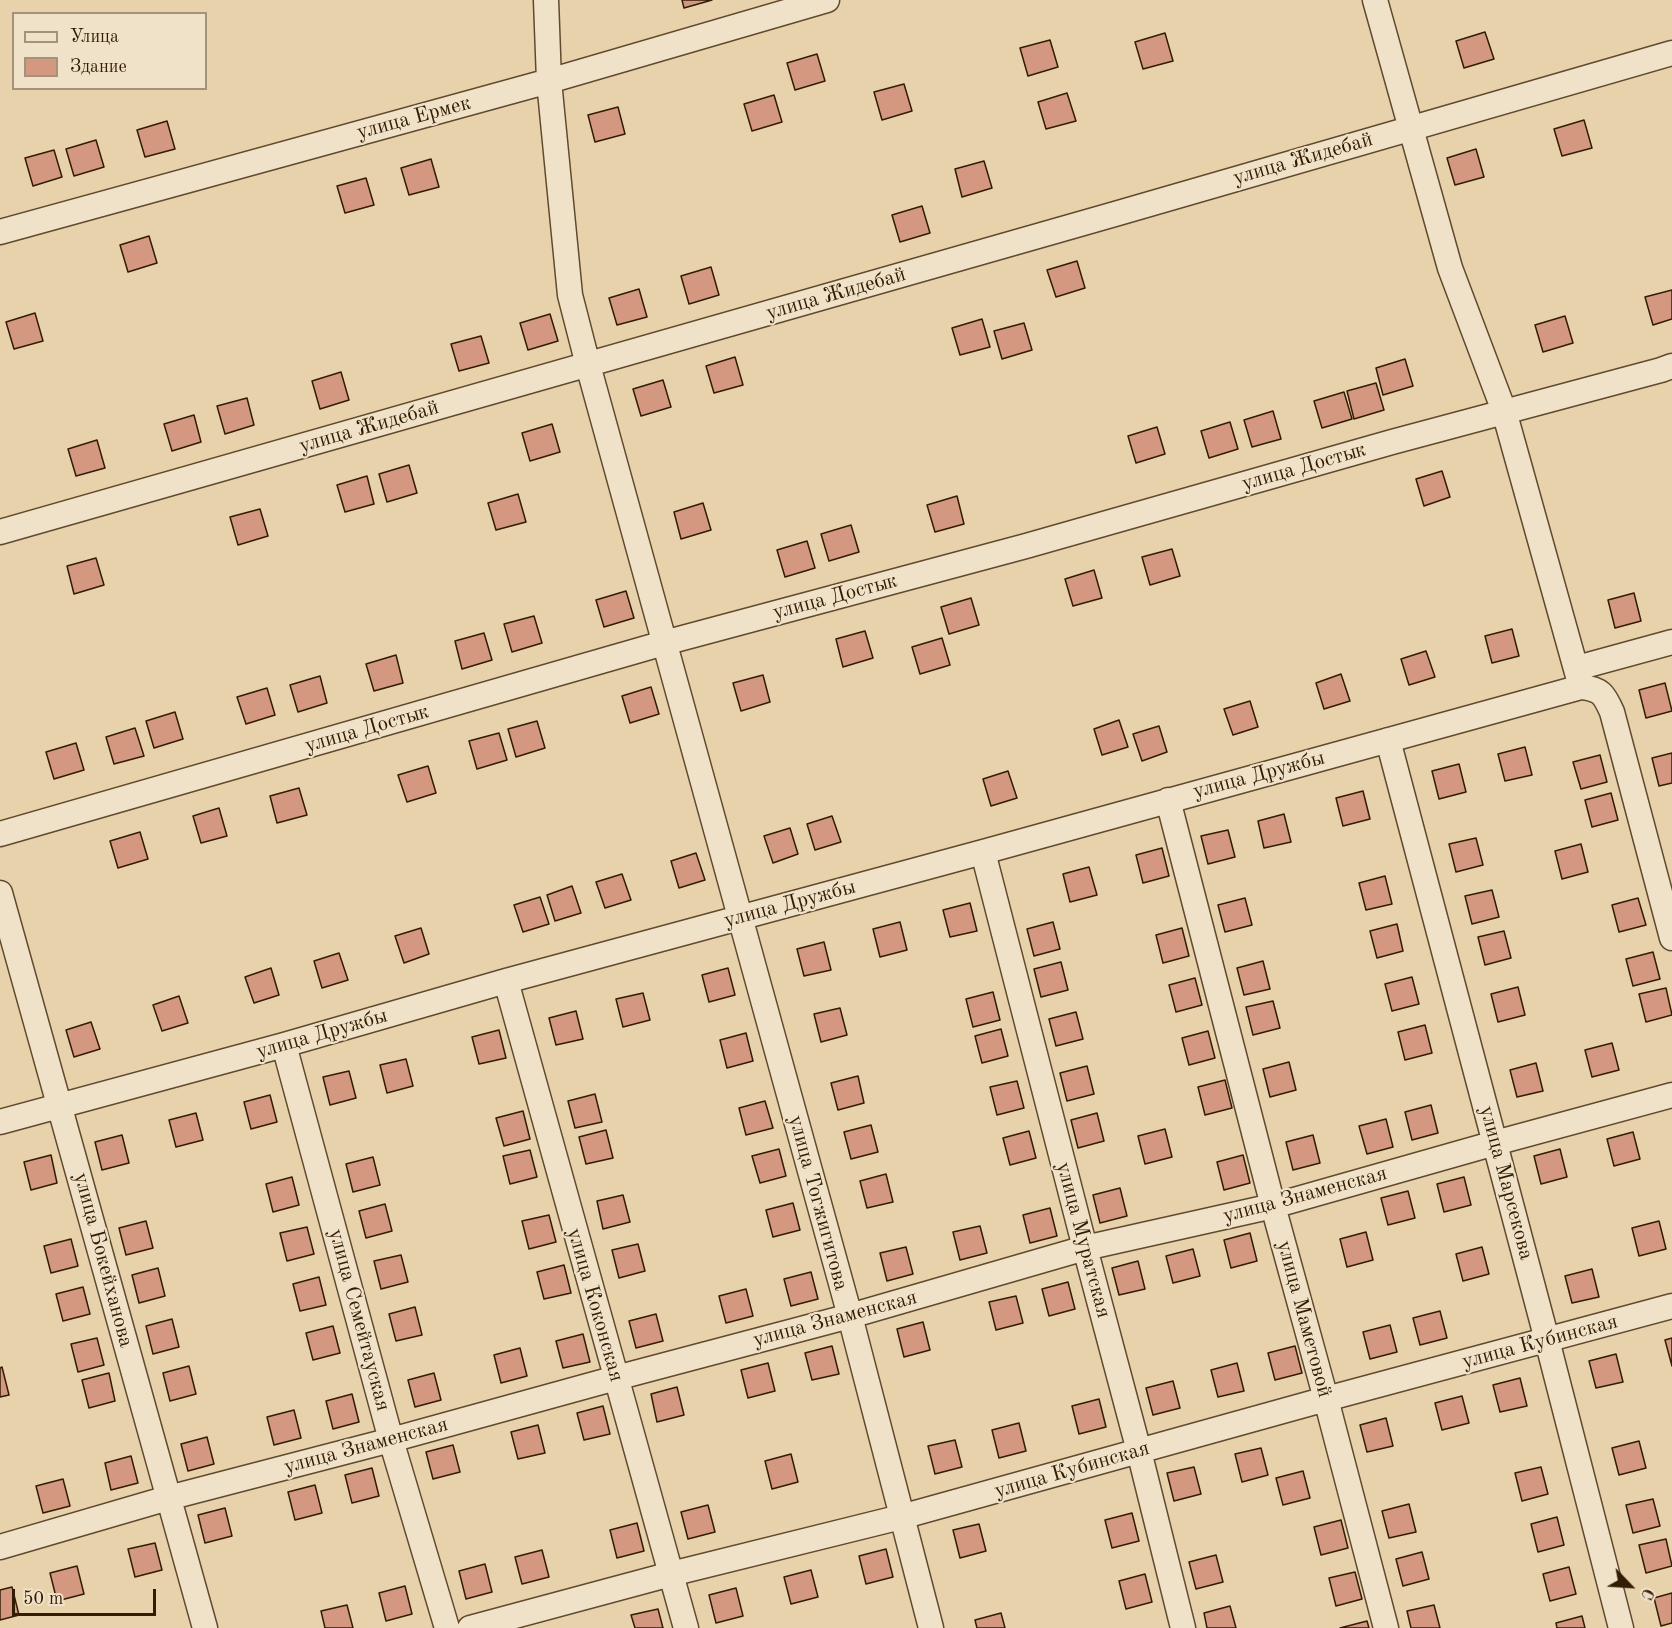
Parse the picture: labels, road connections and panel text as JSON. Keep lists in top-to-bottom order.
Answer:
{
  "streets": {
    "street": [
      "улица Ермек",
      "улица Жидебай",
      "улица Достык",
      "улица Дружбы",
      "улица Марсекова",
      "улица Знаменская",
      "улица Тогжигитова",
      "улица Муратская",
      "улица Бокейханова",
      "улица Коконская",
      "улица Маметовой",
      "улица Семейтауская",
      "улица Кубинская"
    ]
  },
  "crossings": [
    ["улица Ермек", "улица Тогжигитова"],
    ["улица Жидебай", "улица Тогжигитова"],
    ["улица Достык", "улица Тогжигитова"],
    ["улица Дружбы", "улица Марсекова"],
    ["улица Дружбы", "улица Тогжигитова"],
    ["улица Дружбы", "улица Муратская"],
    ["улица Дружбы", "улица Бокейханова"],
    ["улица Дружбы", "улица Коконская"],
    ["улица Дружбы", "улица Маметовой"],
    ["улица Дружбы", "улица Семейтауская"],
    ["улица Марсекова", "улица Знаменская"],
    ["улица Марсекова", "улица Кубинская"],
    ["улица Знаменская", "улица Тогжигитова"],
    ["улица Знаменская", "улица Муратская"],
    ["улица Знаменская", "улица Бокейханова"],
    ["улица Знаменская", "улица Коконская"],
    ["улица Знаменская", "улица Маметовой"],
    ["улица Знаменская", "улица Семейтауская"],
    ["улица Тогжигитова", "улица Кубинская"],
    ["улица Муратская", "улица Кубинская"],
    ["улица Коконская", "улица Кубинская"],
    ["улица Маметовой", "улица Кубинская"]
  ],
  "legend": ["Улица", "Здание"],
  "scale_bar": "50 m",
  "north": "bottom right"
}
